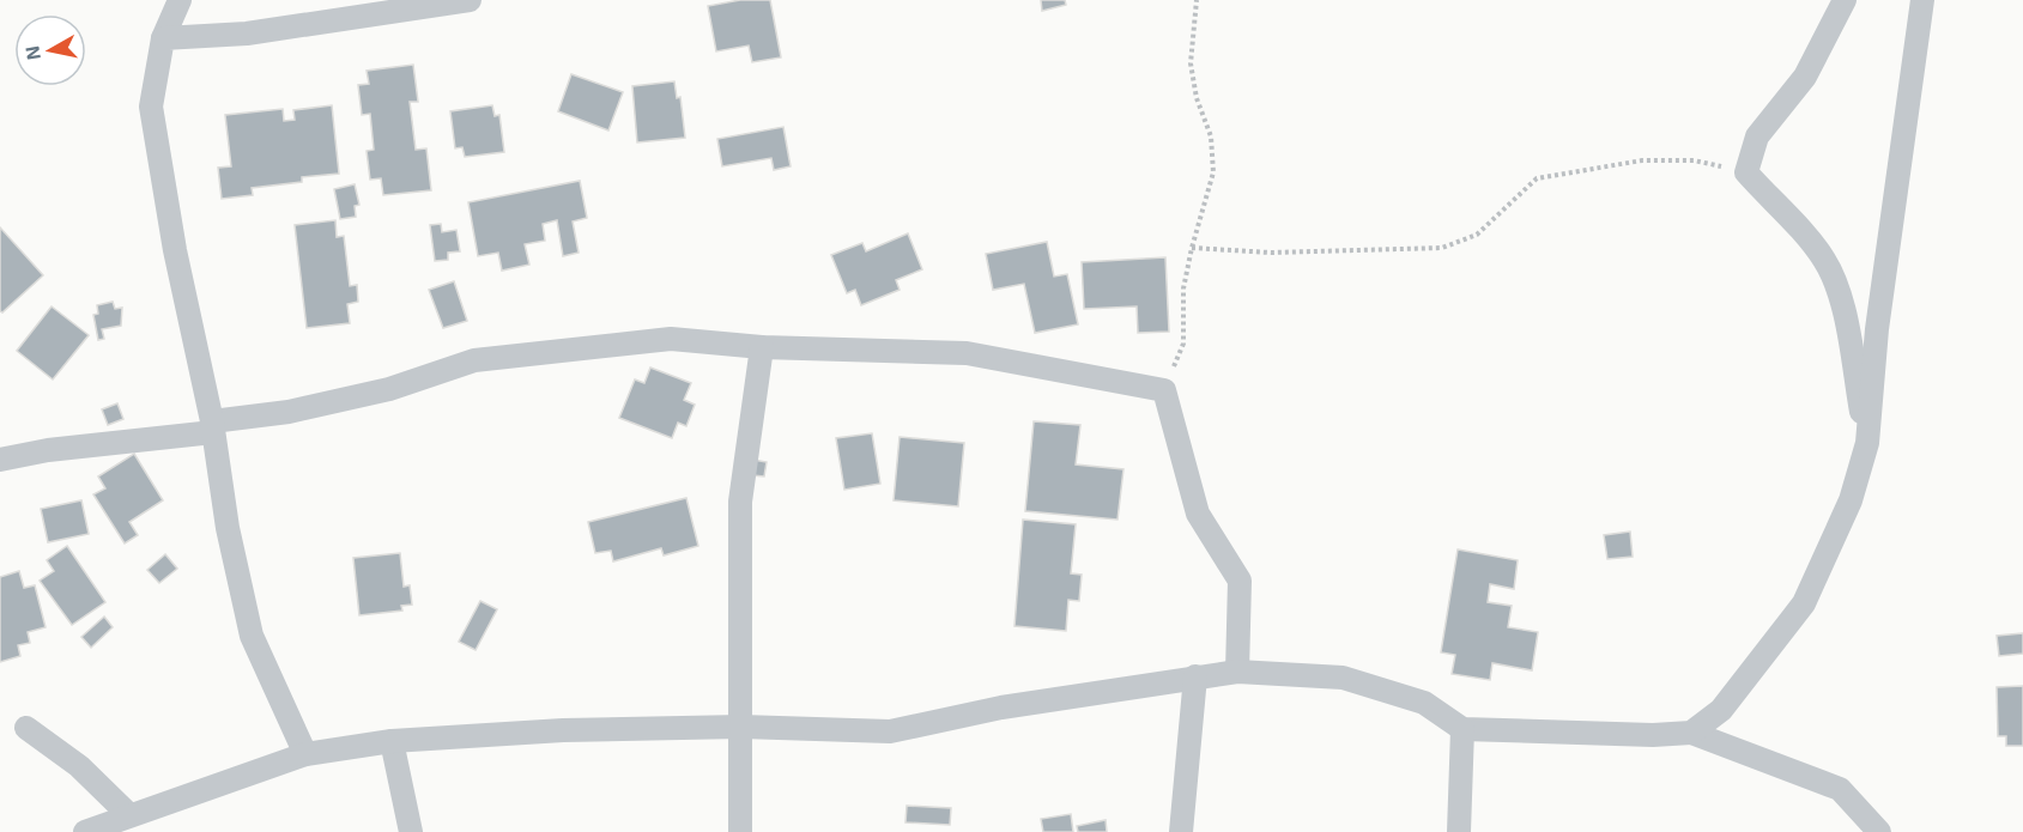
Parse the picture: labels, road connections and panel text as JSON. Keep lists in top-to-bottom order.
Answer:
{
  "north": "left"
}
